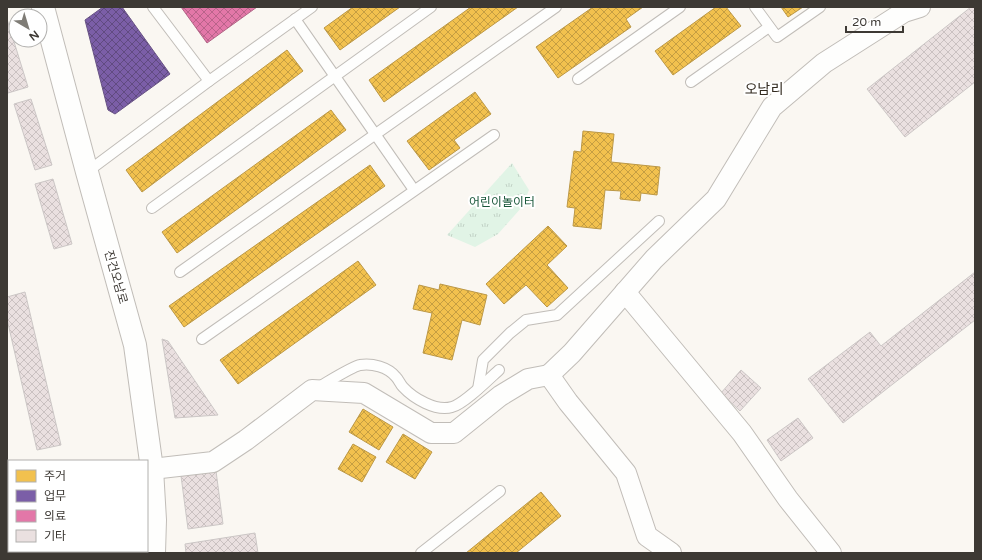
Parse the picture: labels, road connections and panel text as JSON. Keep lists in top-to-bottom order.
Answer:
{
  "streets": {
    "main road": ["진건오남로"]
  },
  "districts": ["오남리"],
  "parks": ["어린이놀이터"],
  "legend": [
    "주거",
    "업무",
    "의료",
    "기타"
  ],
  "scale_bar": "20 m",
  "north": "bottom right"
}
